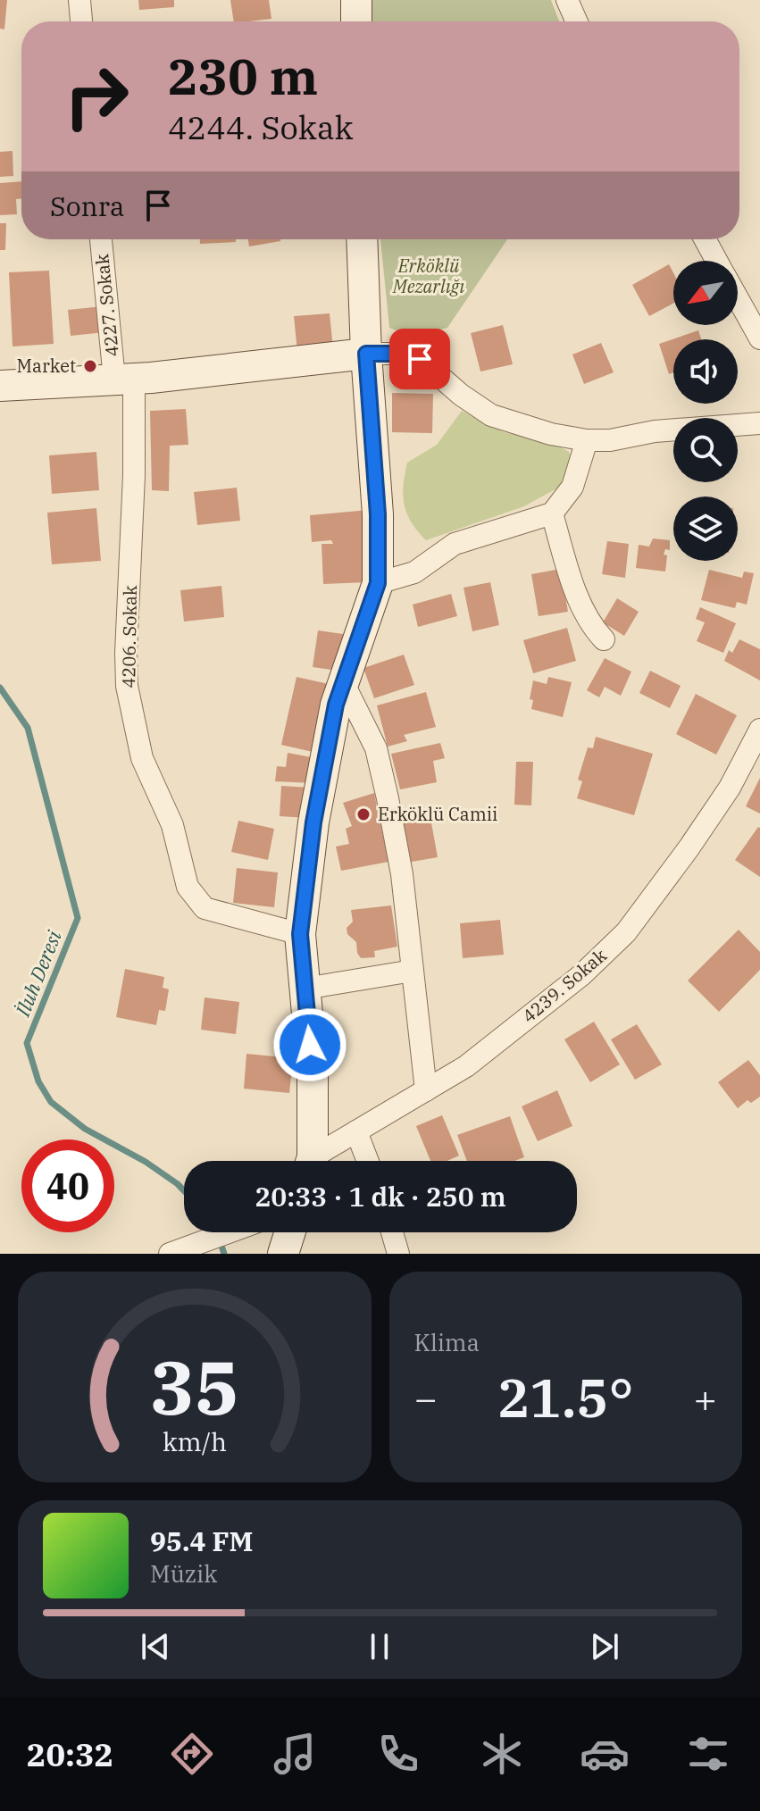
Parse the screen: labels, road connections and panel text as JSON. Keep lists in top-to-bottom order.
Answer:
{
  "streets": {
    "street": ["4227. Sokak", "4206. Sokak", "4239. Sokak"]
  },
  "crossings": [
    ["4227. Sokak", "4206. Sokak"]
  ],
  "water": ["İluh Deresi"],
  "parks": ["Erköklü Mezarlığı"],
  "places": ["Market", "Erköklü Camii"],
  "north": "bottom left",
  "page": {
    "turn": ["230 m", "4244. Sokak"],
    "then": "Sonra",
    "limit": "40",
    "trip": "20:33 · 1 dk · 250 m",
    "tile": "Klima",
    "heat": ["−", "21.5°", "+"],
    "song": ["95.4 FM", "Müzik"],
    "tabs": "20:32",
    "gauge": ["35", "km/h"]
  }
}
